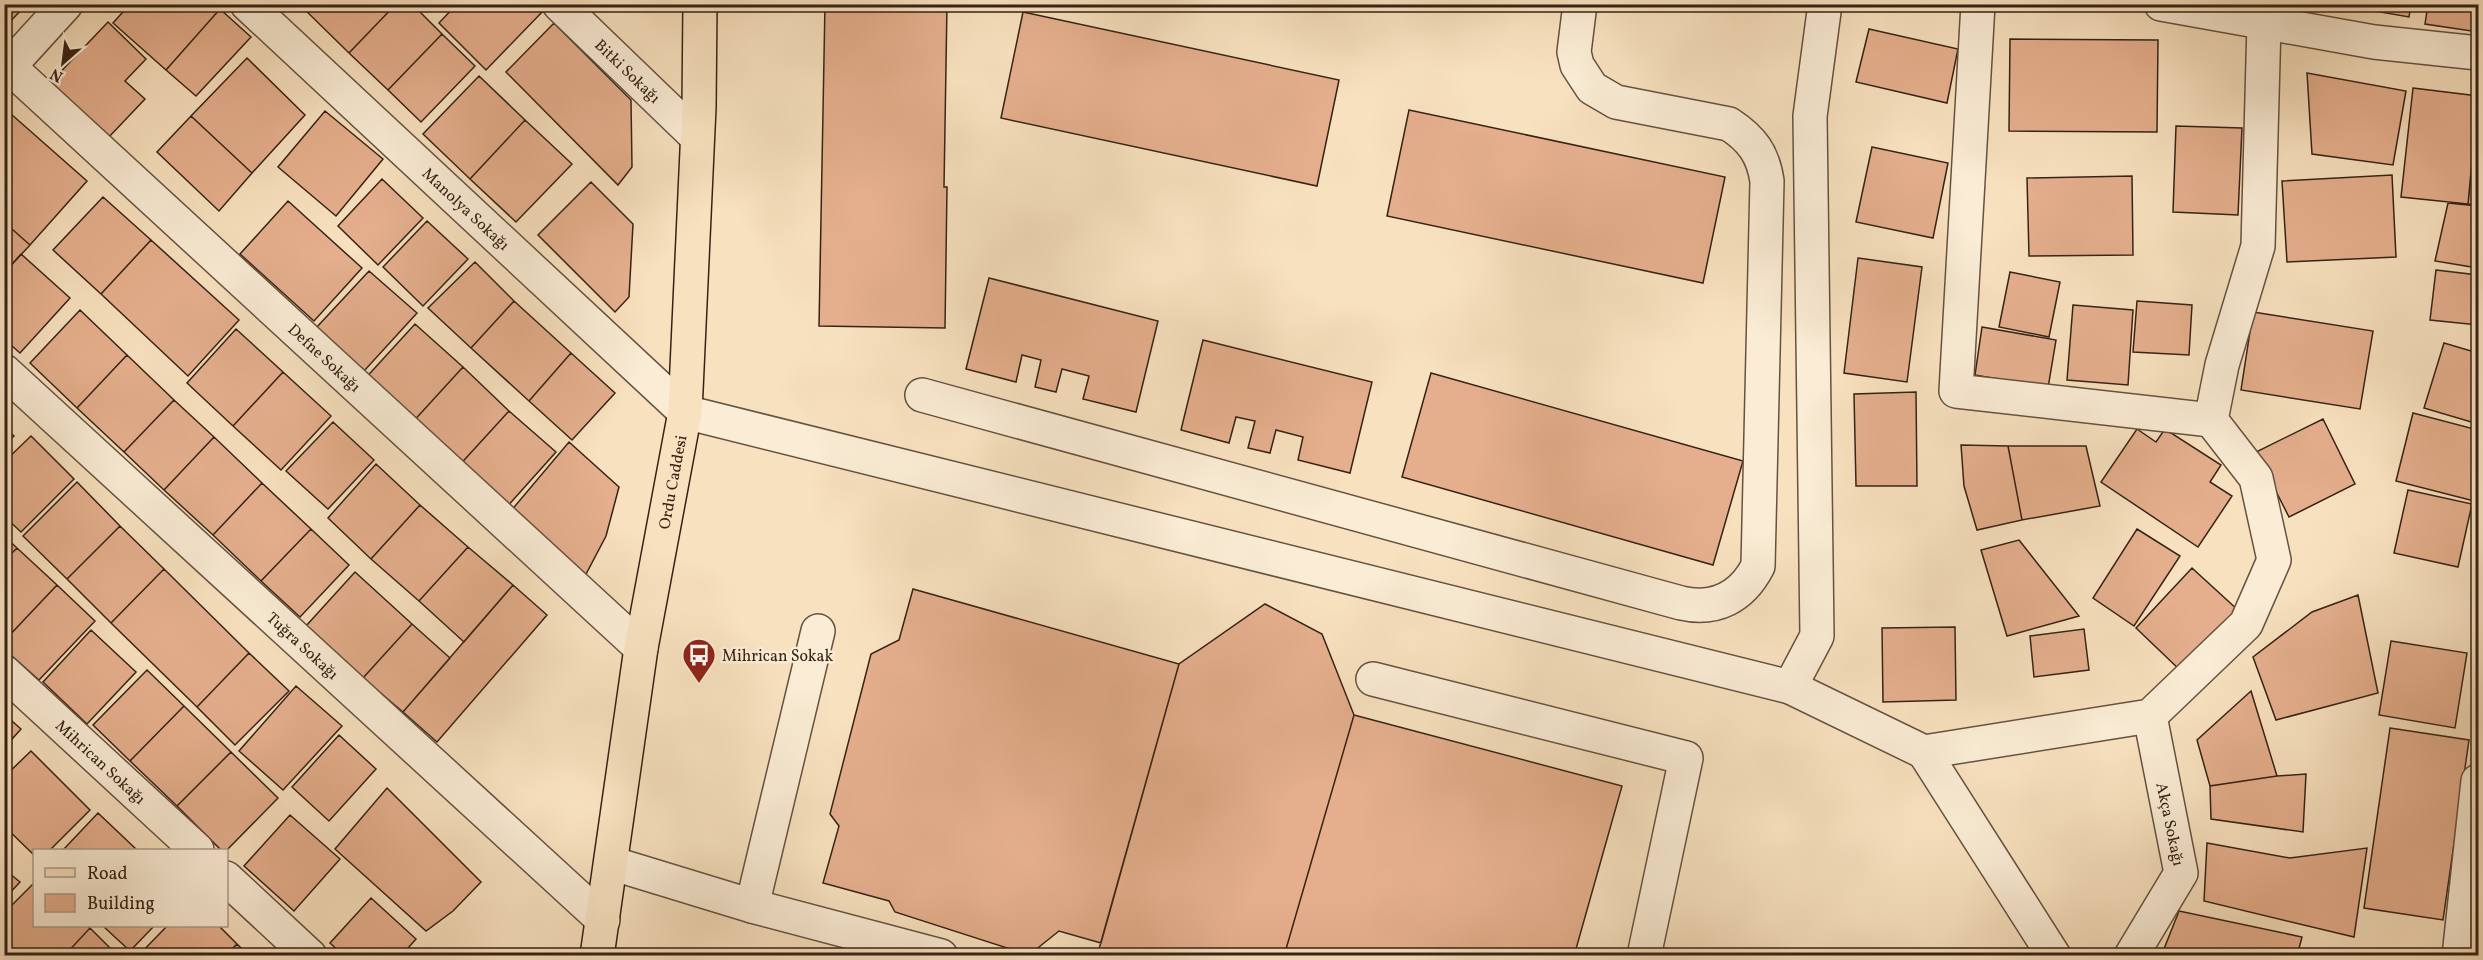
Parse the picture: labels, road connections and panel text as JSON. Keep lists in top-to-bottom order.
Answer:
{
  "streets": {
    "main road": ["Ordu Caddesi"],
    "street": [
      "Bitki Sokağı",
      "Manolya Sokağı",
      "Defne Sokağı",
      "Tuğra Sokağı",
      "Mihrican Sokağı",
      "Akça Sokağı"
    ]
  },
  "crossings": [
    ["Bitki Sokağı", "Ordu Caddesi"],
    ["Manolya Sokağı", "Ordu Caddesi"],
    ["Defne Sokağı", "Ordu Caddesi"],
    ["Ordu Caddesi", "Tuğra Sokağı"]
  ],
  "places": {
    "bus stop": ["Mihrican Sokak"]
  },
  "legend": ["Road", "Building"],
  "north": "bottom left"
}
